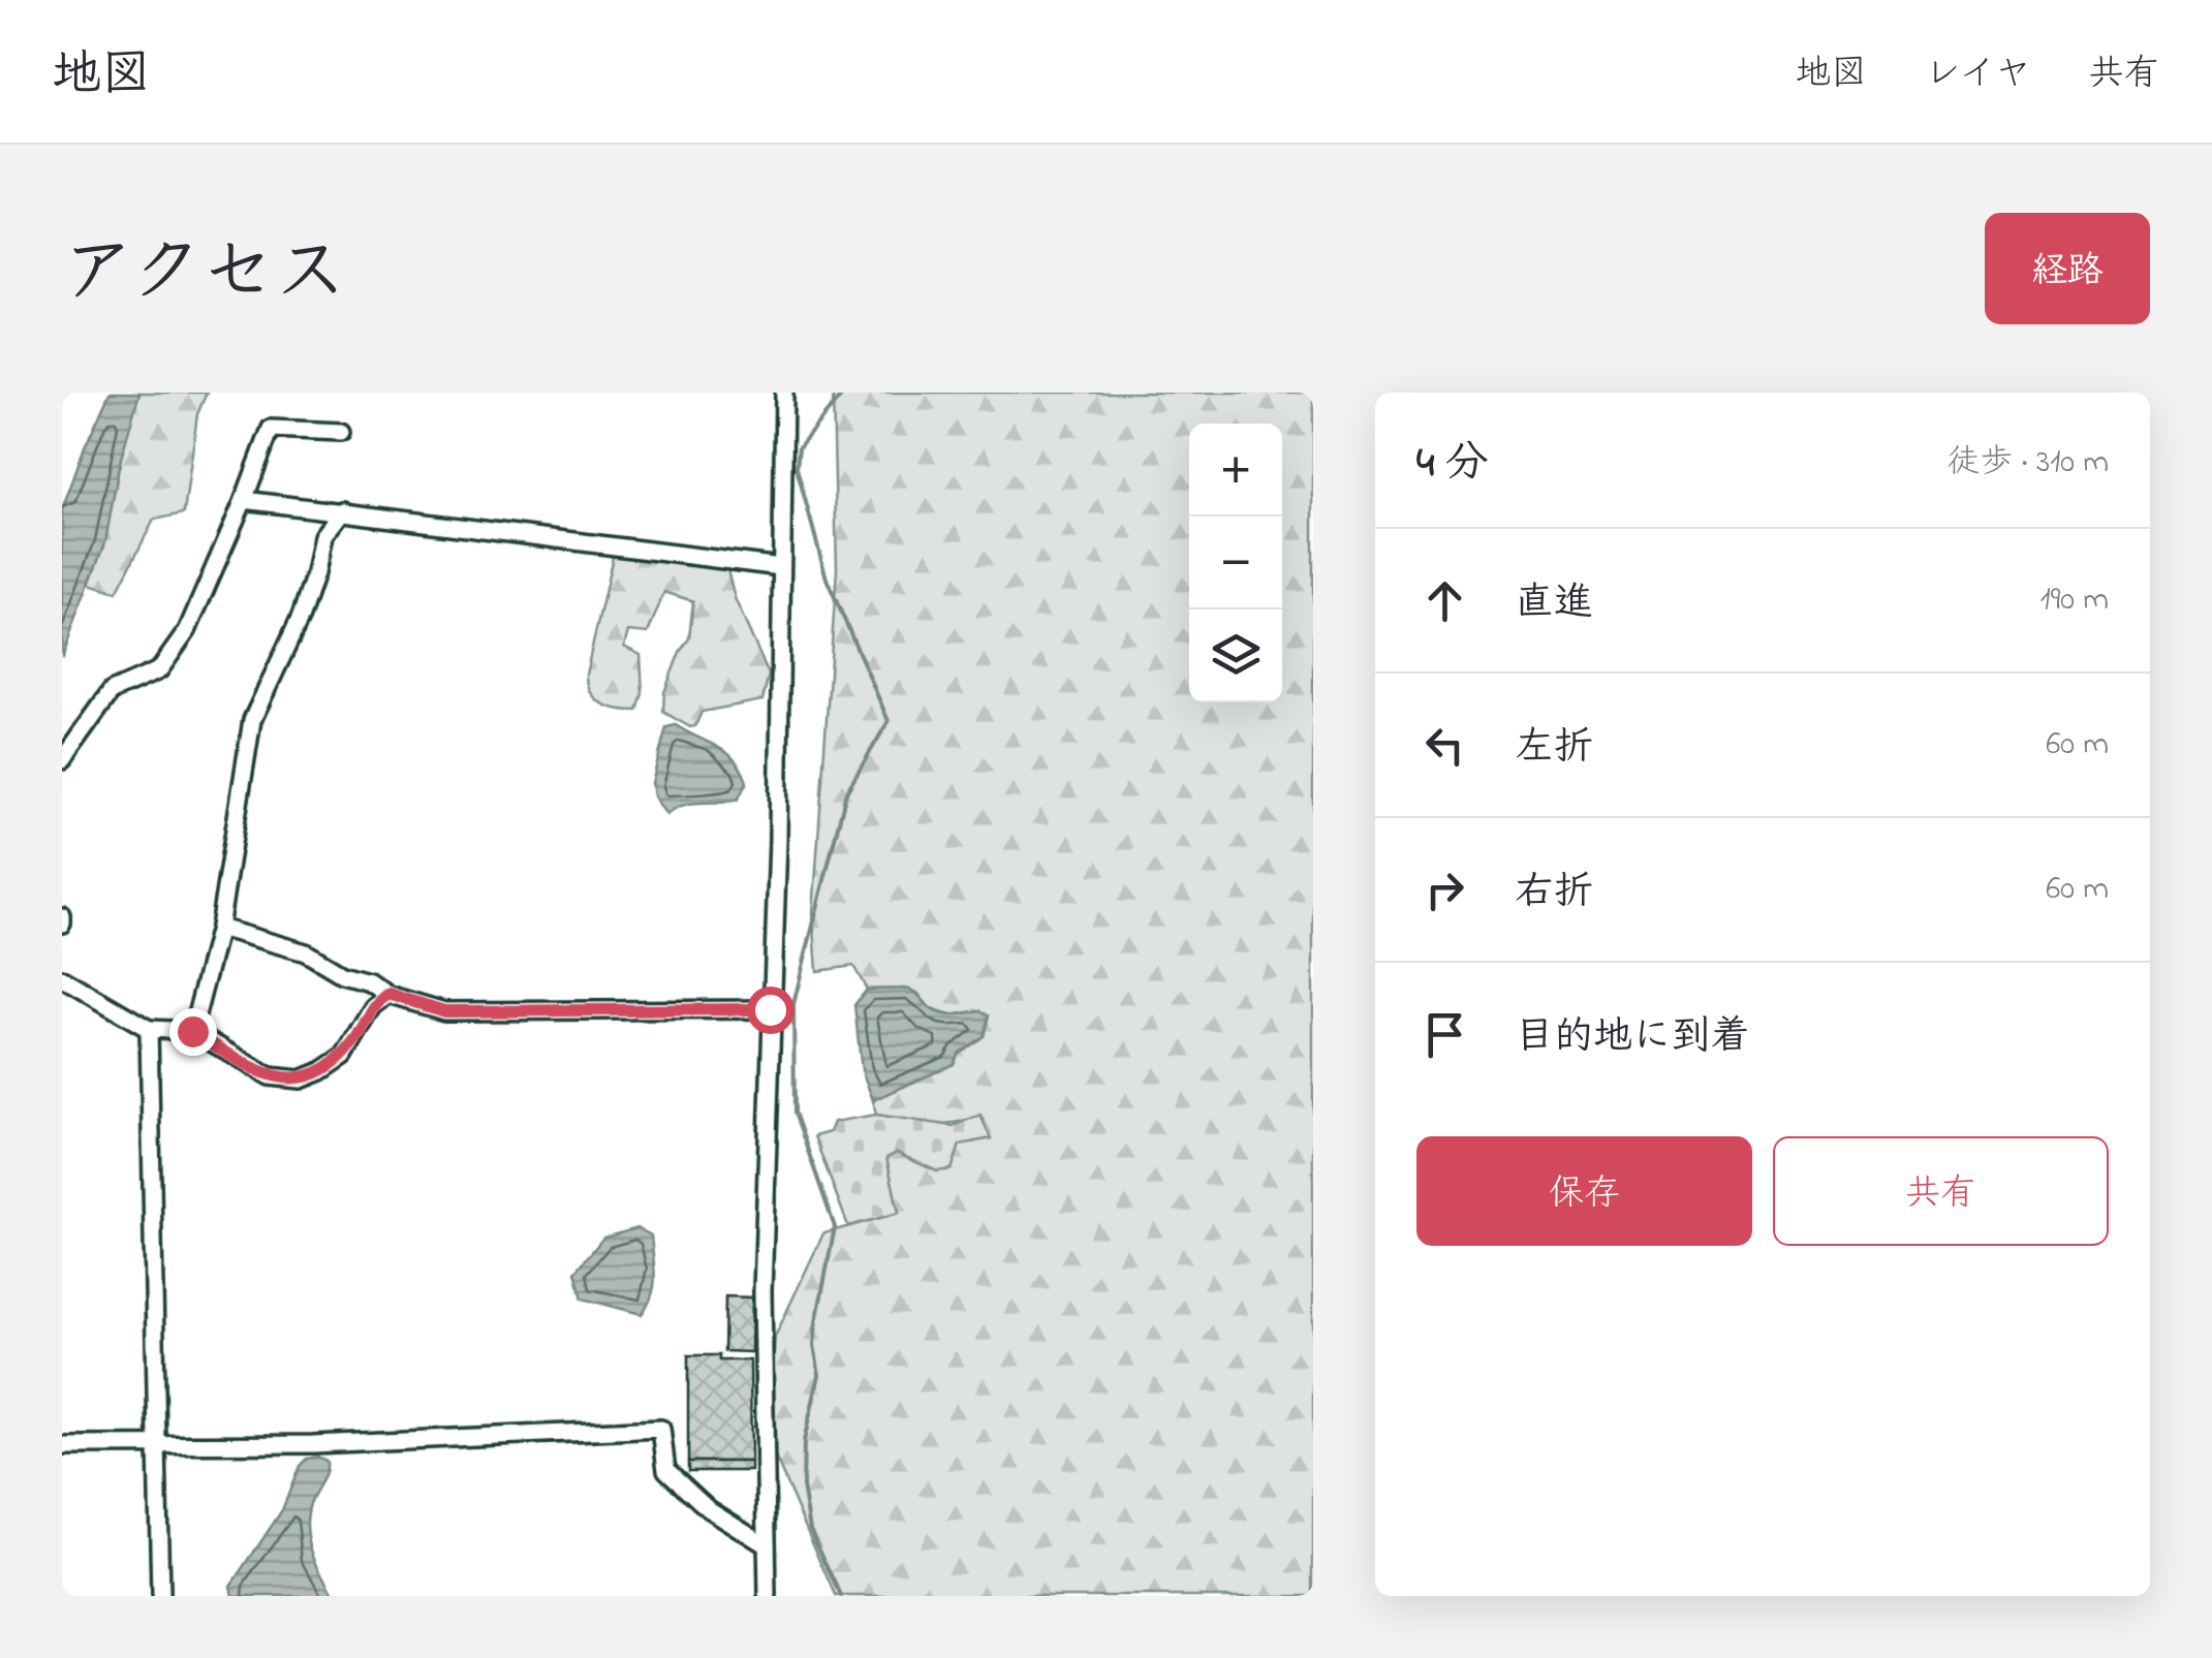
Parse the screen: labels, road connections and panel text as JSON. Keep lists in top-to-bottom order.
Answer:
{
  "page": {
    "header": "地図",
    "nav": ["地図", "レイヤ", "共有"],
    "title": "アクセス",
    "buttons": [
      "経路",
      ["保存", "共有"]
    ],
    "heading": ["4 分", "徒歩 · 310 m"],
    "map_buttons": ["+", "−"],
    "list": [
      ["直進", "190 m"],
      ["左折", "60 m"],
      ["右折", "60 m"],
      "目的地に到着"
    ]
  }
}
